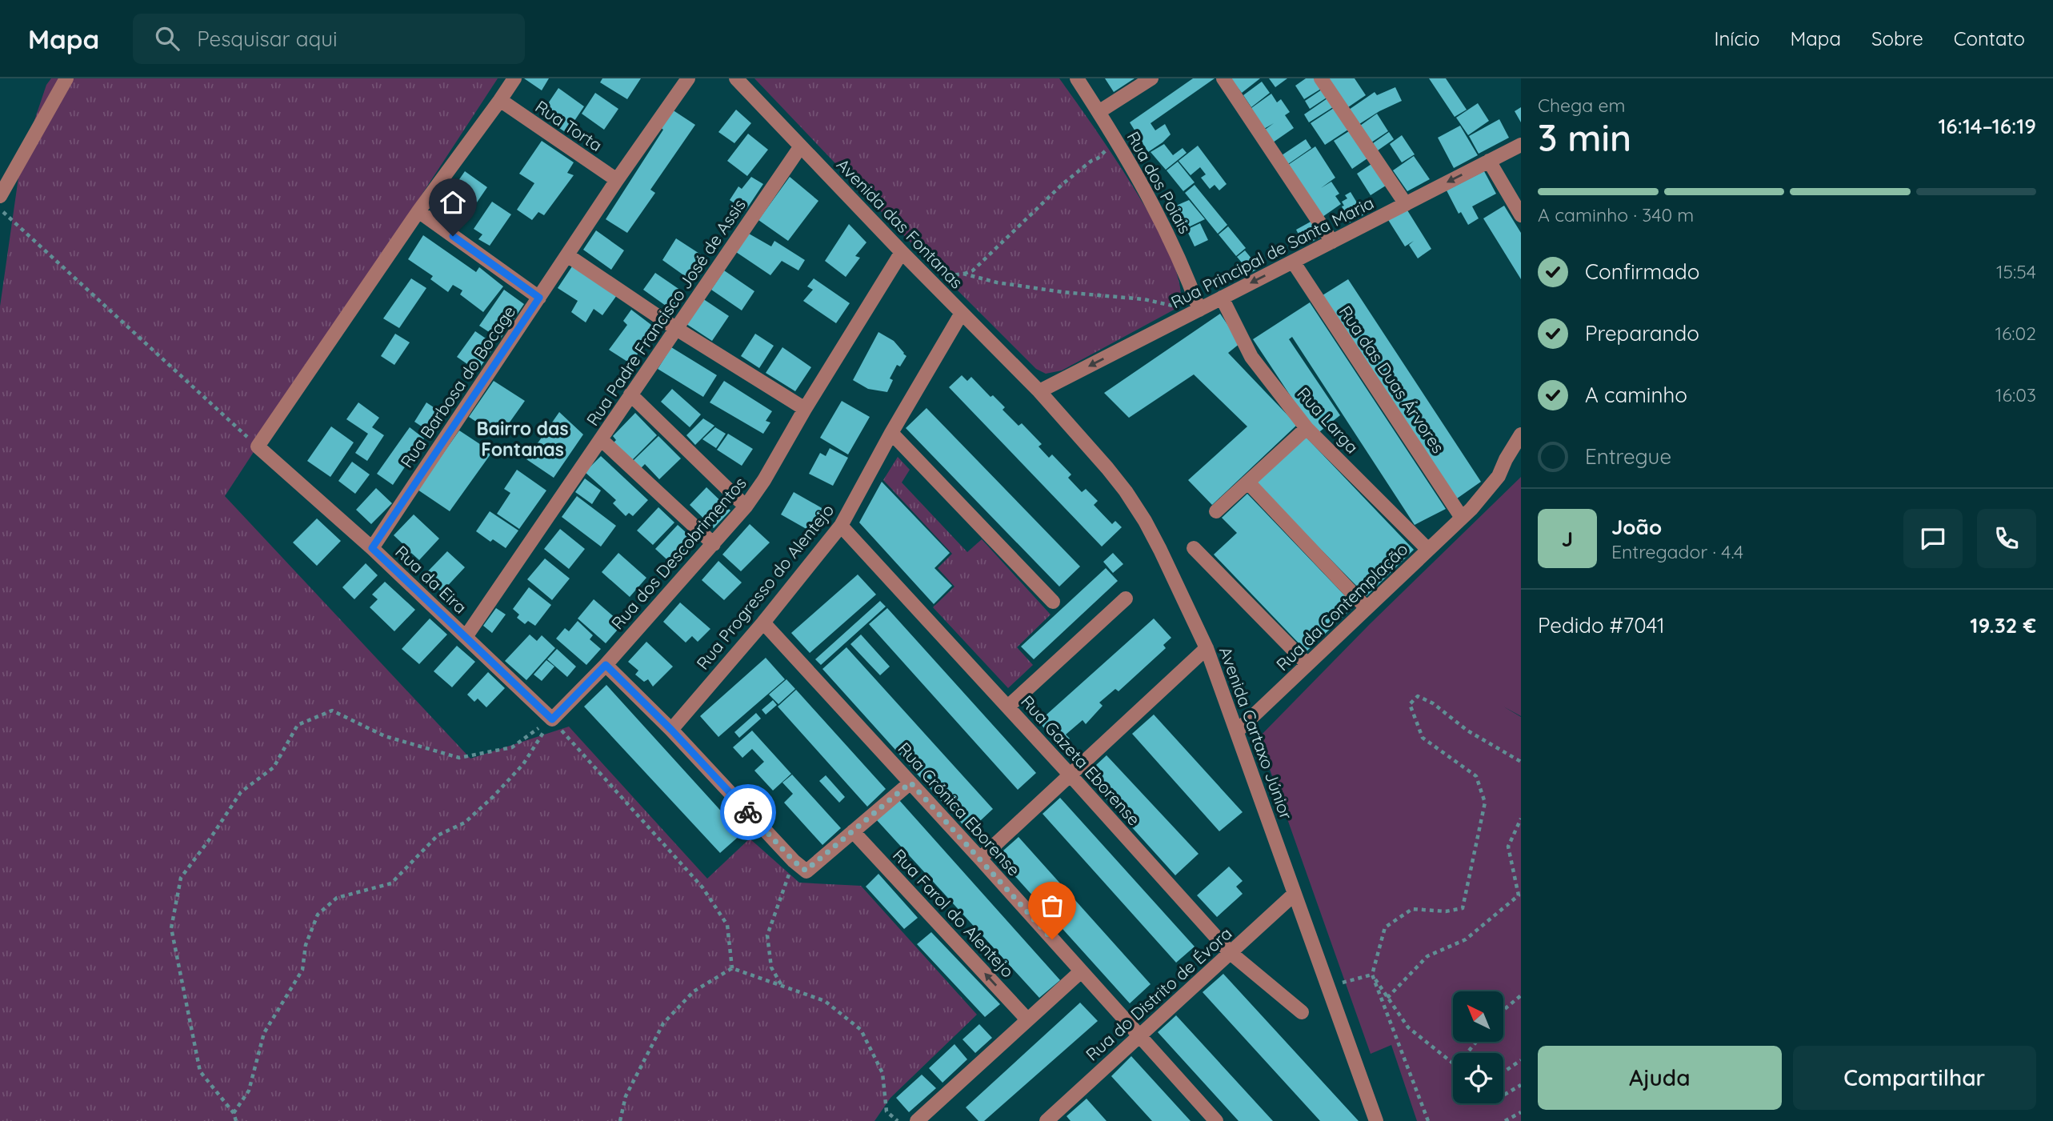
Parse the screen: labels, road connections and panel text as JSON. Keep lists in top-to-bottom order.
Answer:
{
  "streets": {
    "street": [
      "Rua Torta",
      "Rua dos Poiais",
      "Avenida das Fontanas",
      "Rua Principal de Santa Maria",
      "Rua Padre Francisco José de Assis",
      "Rua das Duas Árvores",
      "Rua Barbosa do Bocage",
      "Rua Larga",
      "Rua dos Descobrimentos",
      "Rua da Eira",
      "Rua Progresso do Alentejo",
      "Rua da Contemplação",
      "Avenida Cartaxo Júnior",
      "Rua Gazeta Eborense",
      "Rua Crónica Eborense",
      "Rua Farol do Alentejo",
      "Rua do Distrito de Évora"
    ]
  },
  "crossings": [
    ["Rua Torta", "Rua Barbosa do Bocage"],
    ["Rua dos Poiais", "Rua Principal de Santa Maria"],
    ["Avenida das Fontanas", "Rua Principal de Santa Maria"],
    ["Avenida das Fontanas", "Rua Padre Francisco José de Assis"],
    ["Avenida das Fontanas", "Rua dos Descobrimentos"],
    ["Avenida das Fontanas", "Rua Progresso do Alentejo"],
    ["Avenida das Fontanas", "Avenida Cartaxo Júnior"],
    ["Rua Principal de Santa Maria", "Rua das Duas Árvores"],
    ["Rua Principal de Santa Maria", "Rua Larga"],
    ["Rua Principal de Santa Maria", "Avenida Cartaxo Júnior"],
    ["Rua Padre Francisco José de Assis", "Rua da Eira"],
    ["Rua das Duas Árvores", "Rua da Contemplação"],
    ["Rua Barbosa do Bocage", "Rua da Eira"],
    ["Rua Larga", "Rua da Contemplação"],
    ["Rua dos Descobrimentos", "Rua da Eira"],
    ["Rua Progresso do Alentejo", "Rua Gazeta Eborense"],
    ["Rua Progresso do Alentejo", "Rua Crónica Eborense"],
    ["Rua da Contemplação", "Avenida Cartaxo Júnior"],
    ["Avenida Cartaxo Júnior", "Rua do Distrito de Évora"],
    ["Rua Gazeta Eborense", "Rua do Distrito de Évora"],
    ["Rua Crónica Eborense", "Rua do Distrito de Évora"]
  ],
  "one_way": ["Rua Principal de Santa Maria", "Rua Farol do Alentejo"],
  "districts": ["Bairro das Fontanas"],
  "north": "top left",
  "page": {
    "header": "Mapa",
    "search": "Pesquisar aqui",
    "nav": [
      "Início",
      "Mapa",
      "Sobre",
      "Contato"
    ],
    "heading": ["3 min", "Chega em", "16:14–16:19"],
    "panel": [
      "João",
      "Entregador · 4.4",
      "Pedido #7041",
      "19.32 €"
    ],
    "bar": "A caminho · 340 m",
    "list": [
      ["Confirmado", "15:54"],
      ["Preparando", "16:02"],
      ["A caminho", "16:03"],
      "Entregue"
    ],
    "round": "J",
    "buttons": ["Ajuda", "Compartilhar"]
  }
}
